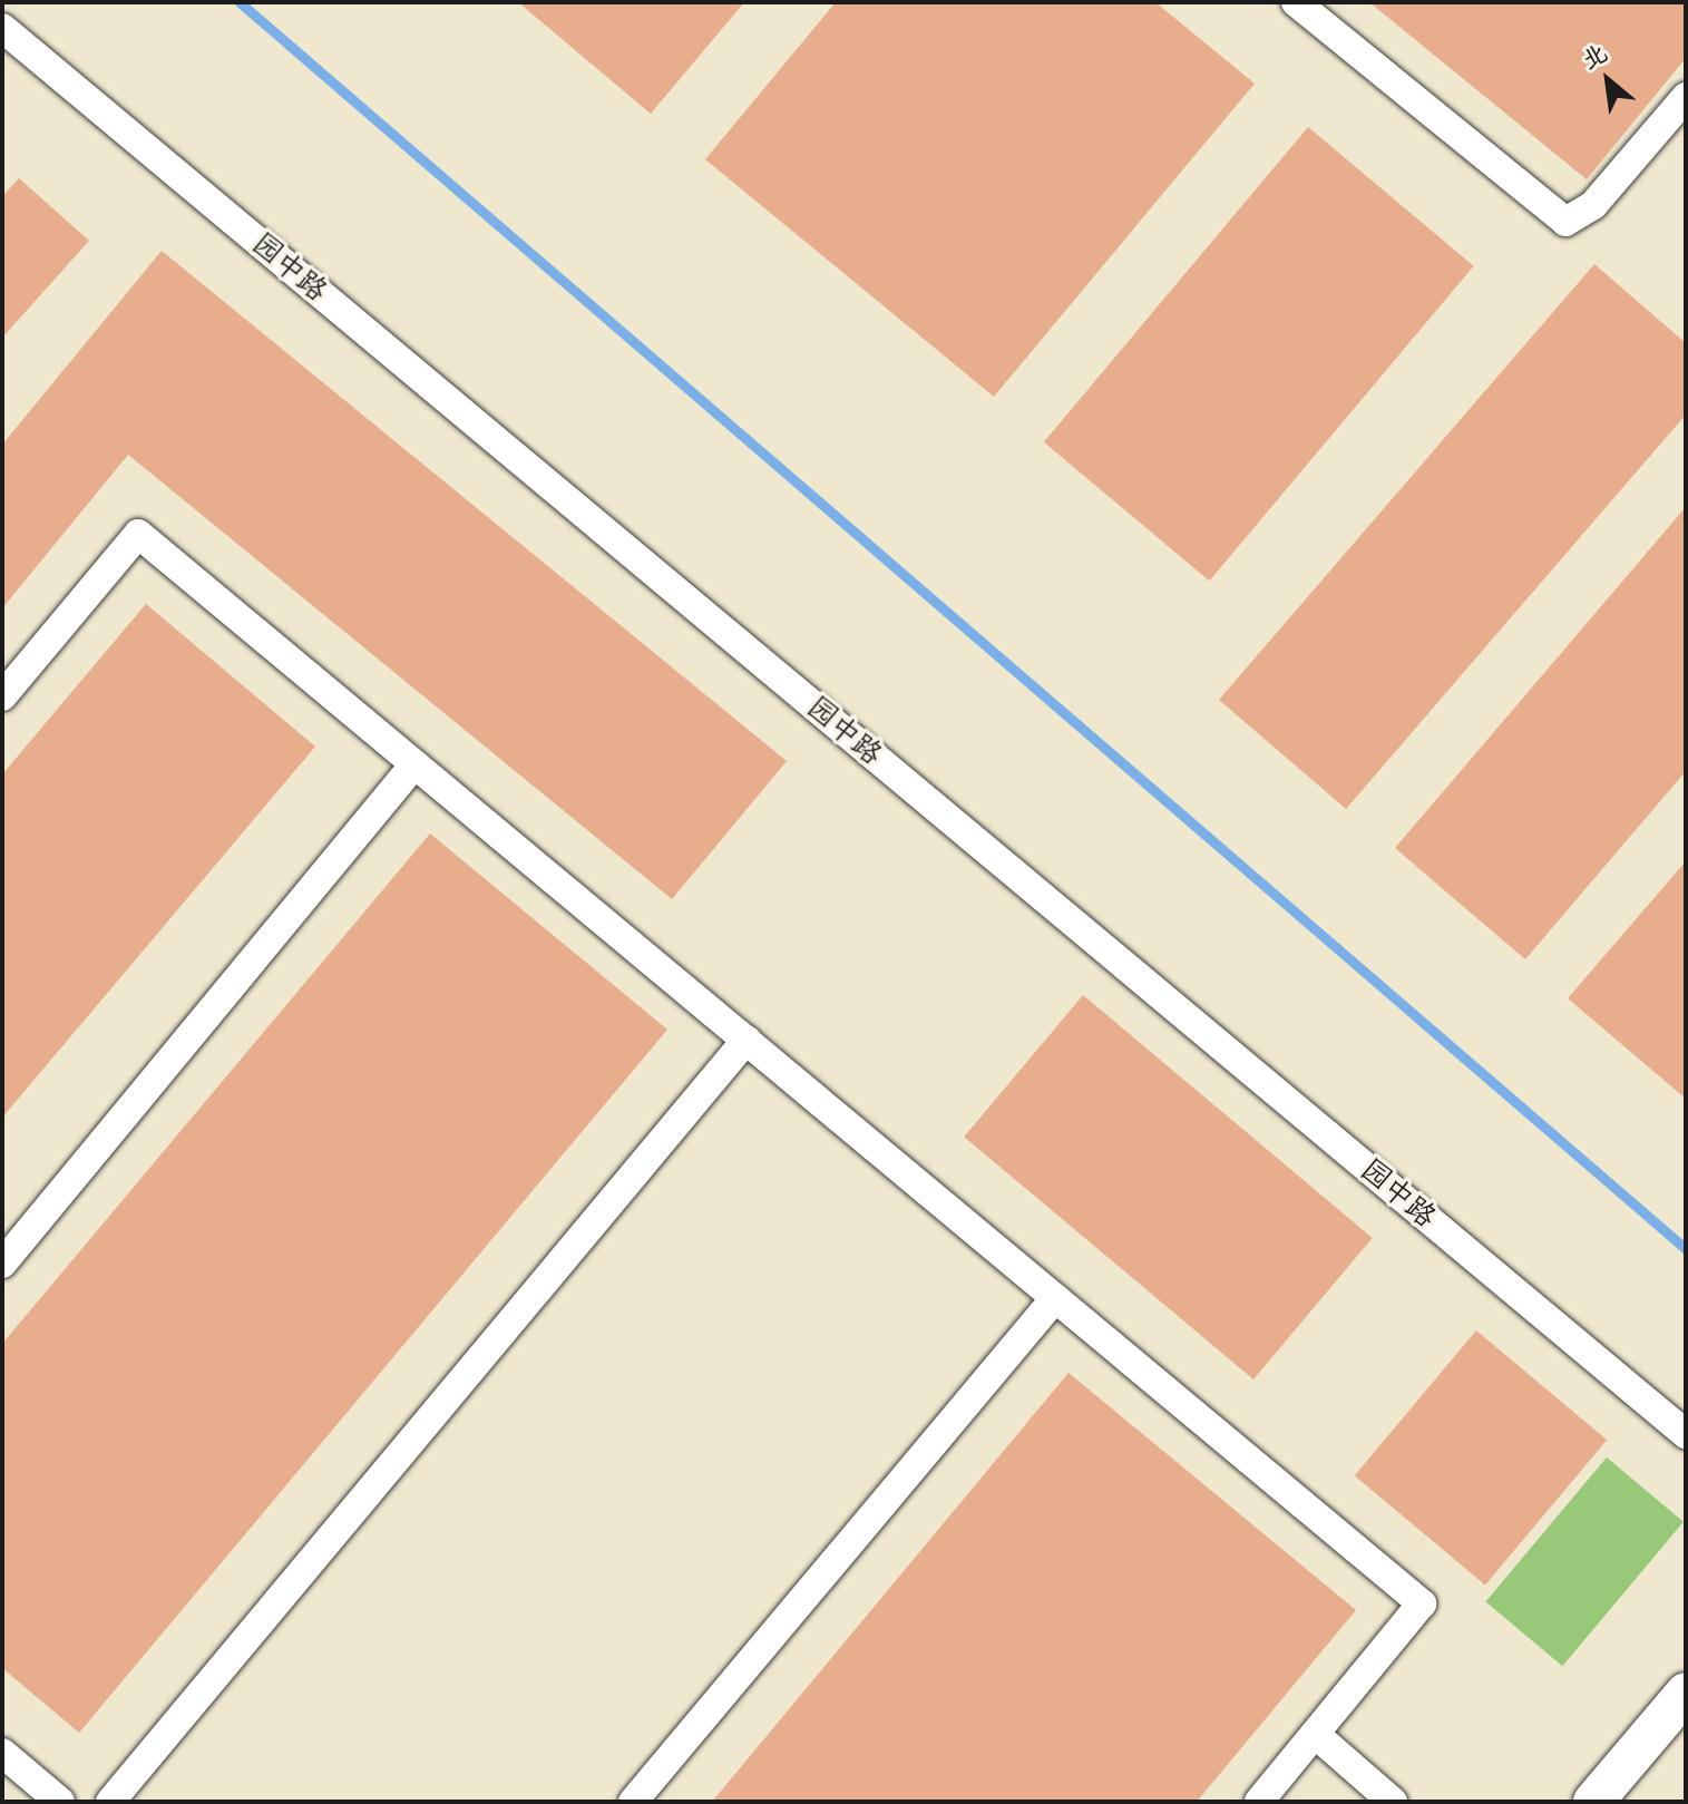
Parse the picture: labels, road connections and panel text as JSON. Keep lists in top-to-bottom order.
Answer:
{
  "streets": {
    "street": ["园中路"]
  },
  "north": "top left"
}
